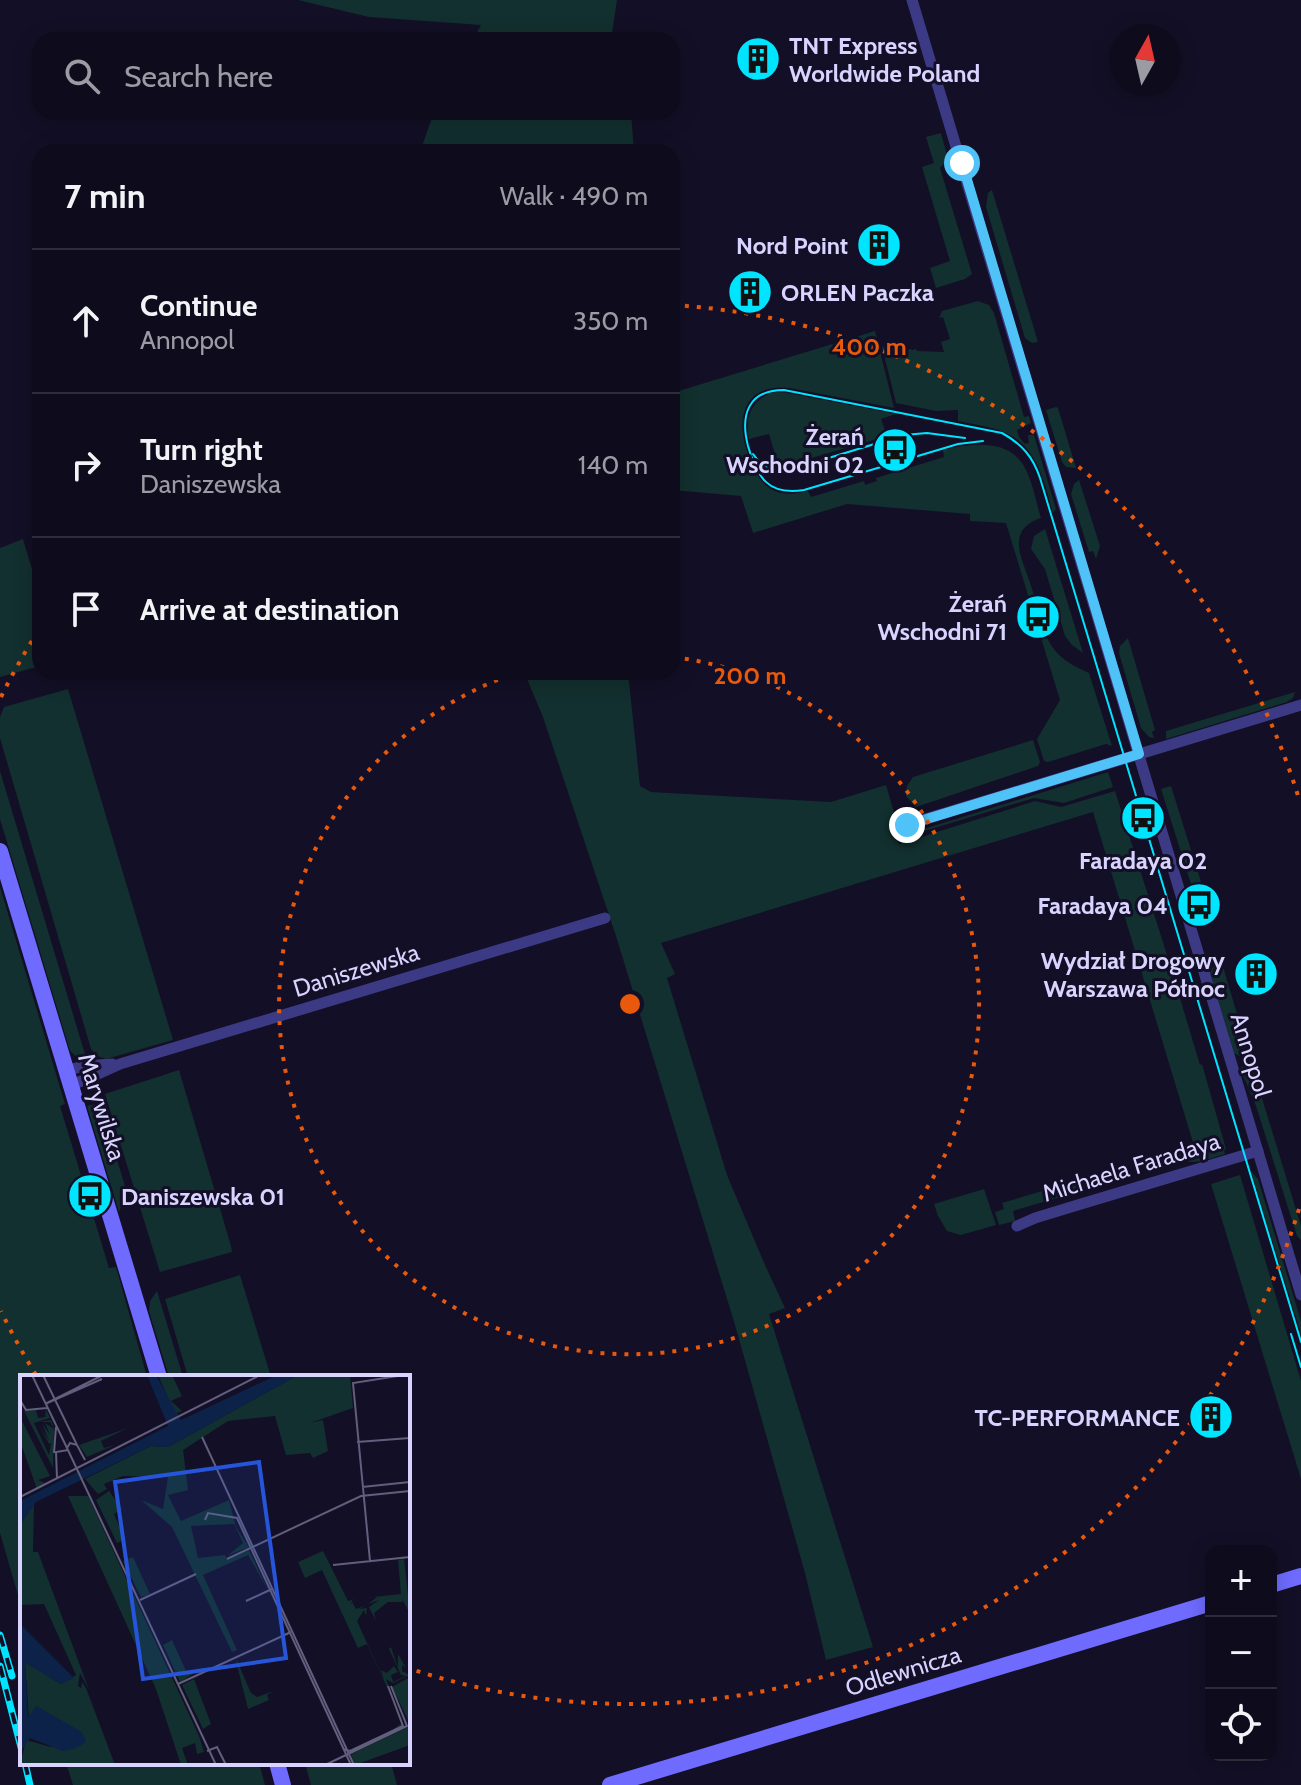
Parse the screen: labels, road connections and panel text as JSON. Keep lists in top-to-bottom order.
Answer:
{
  "streets": {
    "street": [
      "Daniszewska",
      "Annopol",
      "Marywilska",
      "Michaela Faradaya",
      "Odlewnicza"
    ]
  },
  "crossings": [
    ["Daniszewska", "Marywilska"],
    ["Annopol", "Michaela Faradaya"]
  ],
  "places": {
    "building": [
      "TNT Express Worldwide Poland",
      "Nord Point",
      "ORLEN Paczka",
      "Wydział Drogowy Warszawa Północ",
      "TC-PERFORMANCE"
    ],
    "bus stop": [
      "Żerań Wschodni 02",
      "Żerań Wschodni 71",
      "Faradaya 02",
      "Faradaya 04",
      "Daniszewska 01"
    ]
  },
  "north": "top",
  "page": {
    "search": "Search here",
    "heading": ["7 min", "Walk · 490 m"],
    "list": [
      ["Continue", "Annopol", "350 m"],
      ["Turn right", "Daniszewska", "140 m"],
      "Arrive at destination"
    ],
    "map_buttons": ["+", "−"]
  },
  "rings": ["400 m", "200 m"]
}
